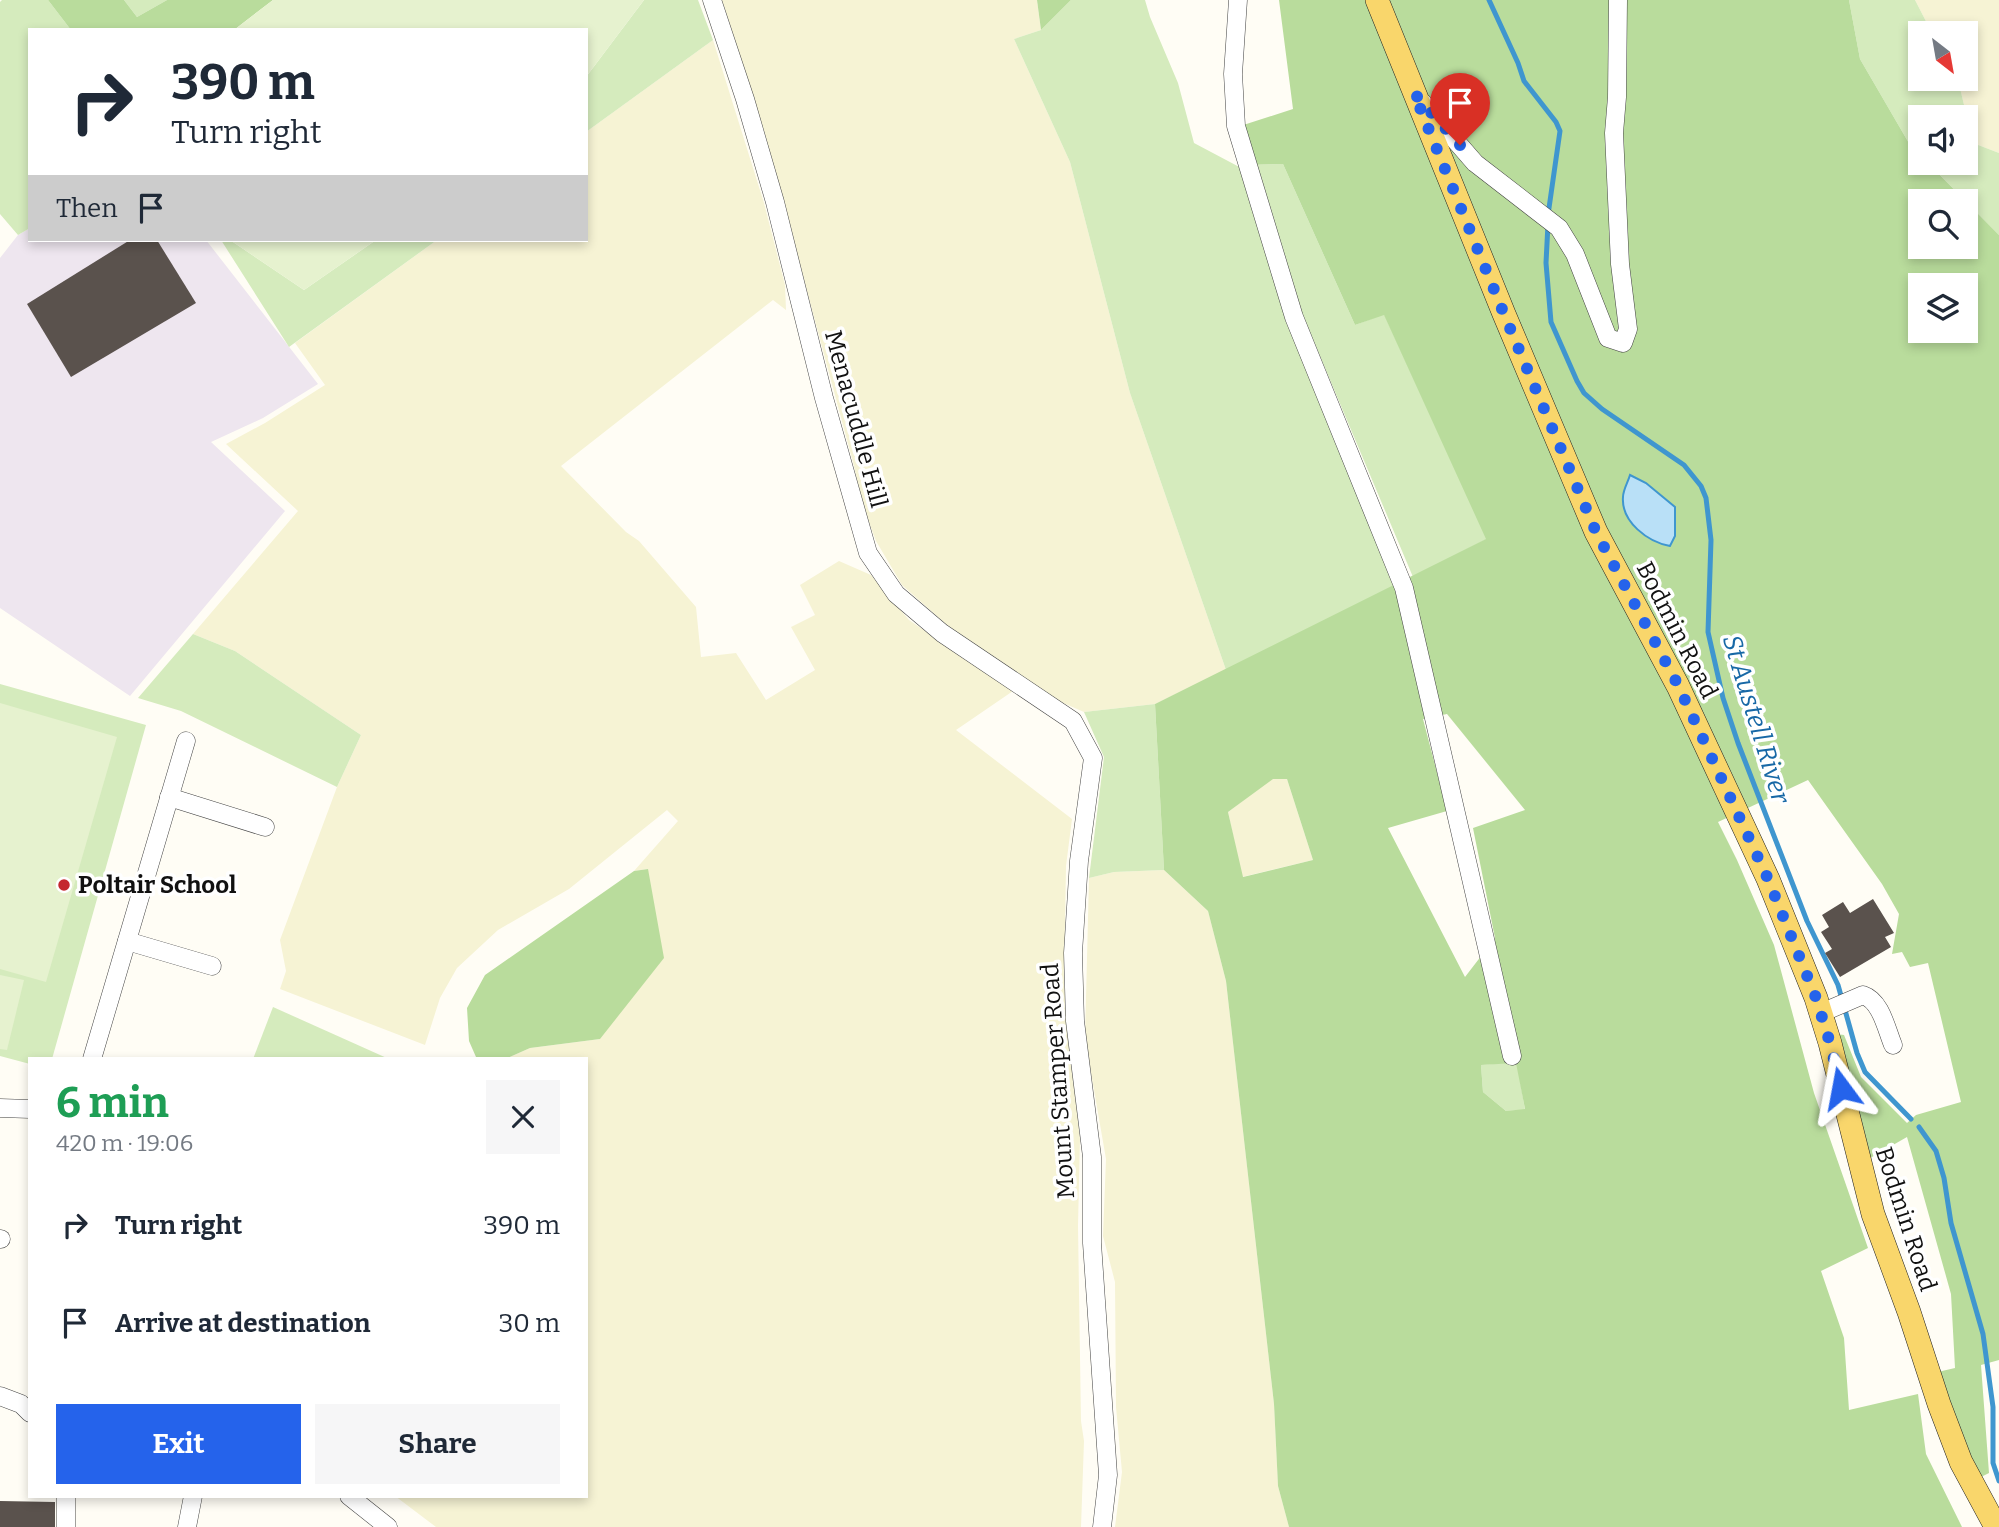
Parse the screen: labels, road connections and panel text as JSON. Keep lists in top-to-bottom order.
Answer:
{
  "streets": {
    "main road": ["Bodmin Road"],
    "street": ["Menacuddle Hill", "Mount Stamper Road"]
  },
  "crossings": [
    ["Menacuddle Hill", "Mount Stamper Road"]
  ],
  "water": ["St Austell River"],
  "places": ["Poltair School"],
  "north": "bottom right",
  "page": {
    "turn": ["390 m", "Turn right"],
    "then": "Then",
    "heading": ["6 min", "420 m · 19:06"],
    "list": [
      {
        "name": "Turn right",
        "value": "390 m"
      },
      {
        "name": "Arrive at destination",
        "value": "30 m"
      }
    ],
    "buttons": ["Exit", "Share"]
  }
}
